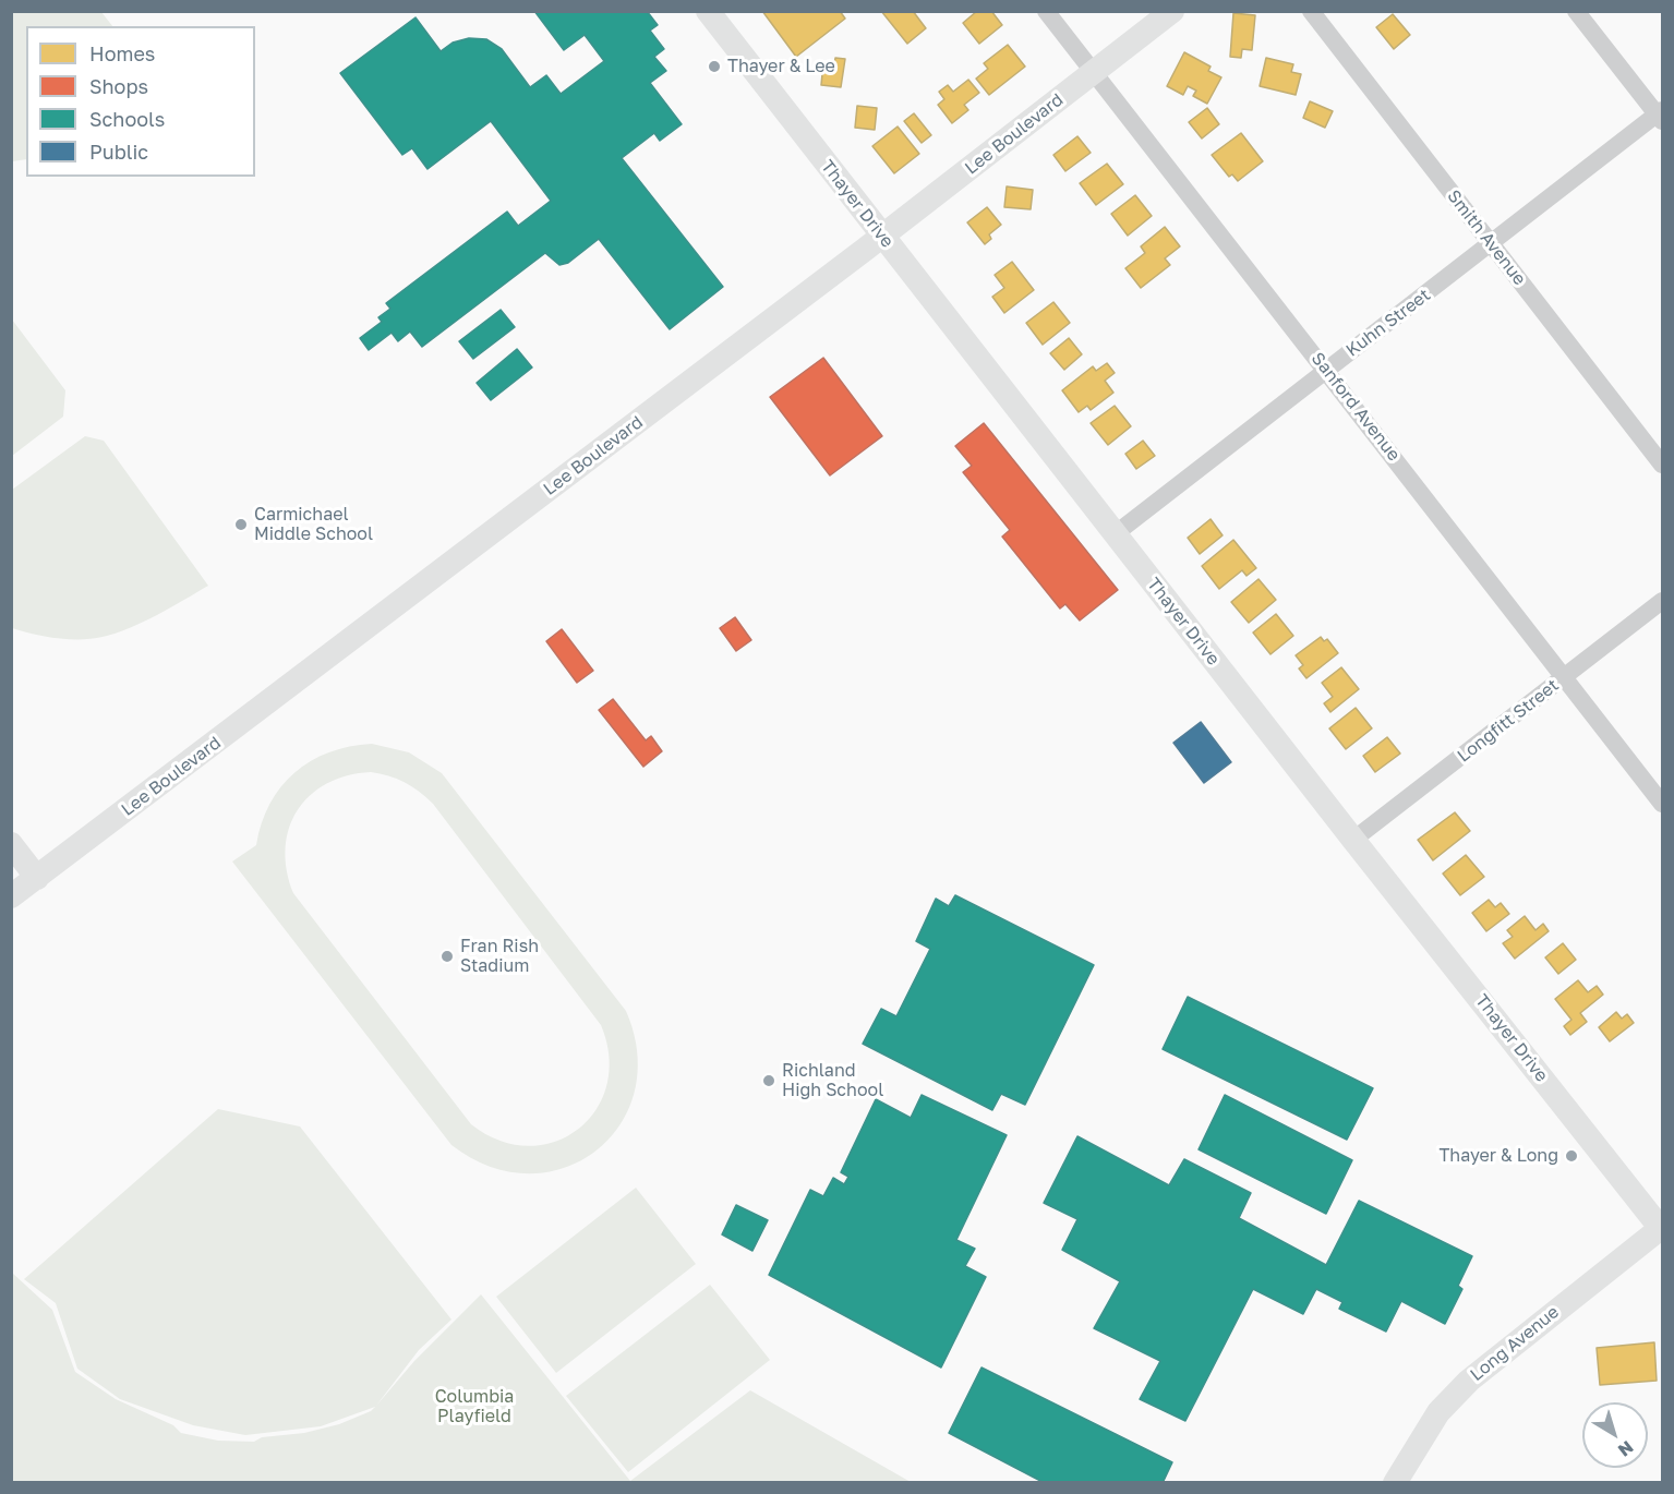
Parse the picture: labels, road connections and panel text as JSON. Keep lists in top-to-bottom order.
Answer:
{
  "streets": {
    "street": [
      "Lee Boulevard",
      "Thayer Drive",
      "Smith Avenue",
      "Kuhn Street",
      "Sanford Avenue",
      "Longfitt Street",
      "Long Avenue"
    ]
  },
  "crossings": [
    ["Lee Boulevard", "Thayer Drive"],
    ["Lee Boulevard", "Sanford Avenue"],
    ["Thayer Drive", "Kuhn Street"],
    ["Thayer Drive", "Longfitt Street"],
    ["Thayer Drive", "Long Avenue"],
    ["Smith Avenue", "Kuhn Street"],
    ["Kuhn Street", "Sanford Avenue"],
    ["Sanford Avenue", "Longfitt Street"]
  ],
  "parks": ["Columbia Playfield"],
  "places": [
    "Thayer & Lee",
    "Carmichael Middle School",
    "Fran Rish Stadium",
    "Richland High School",
    "Thayer & Long"
  ],
  "legend": [
    "Homes",
    "Shops",
    "Schools",
    "Public"
  ],
  "north": "bottom right"
}
